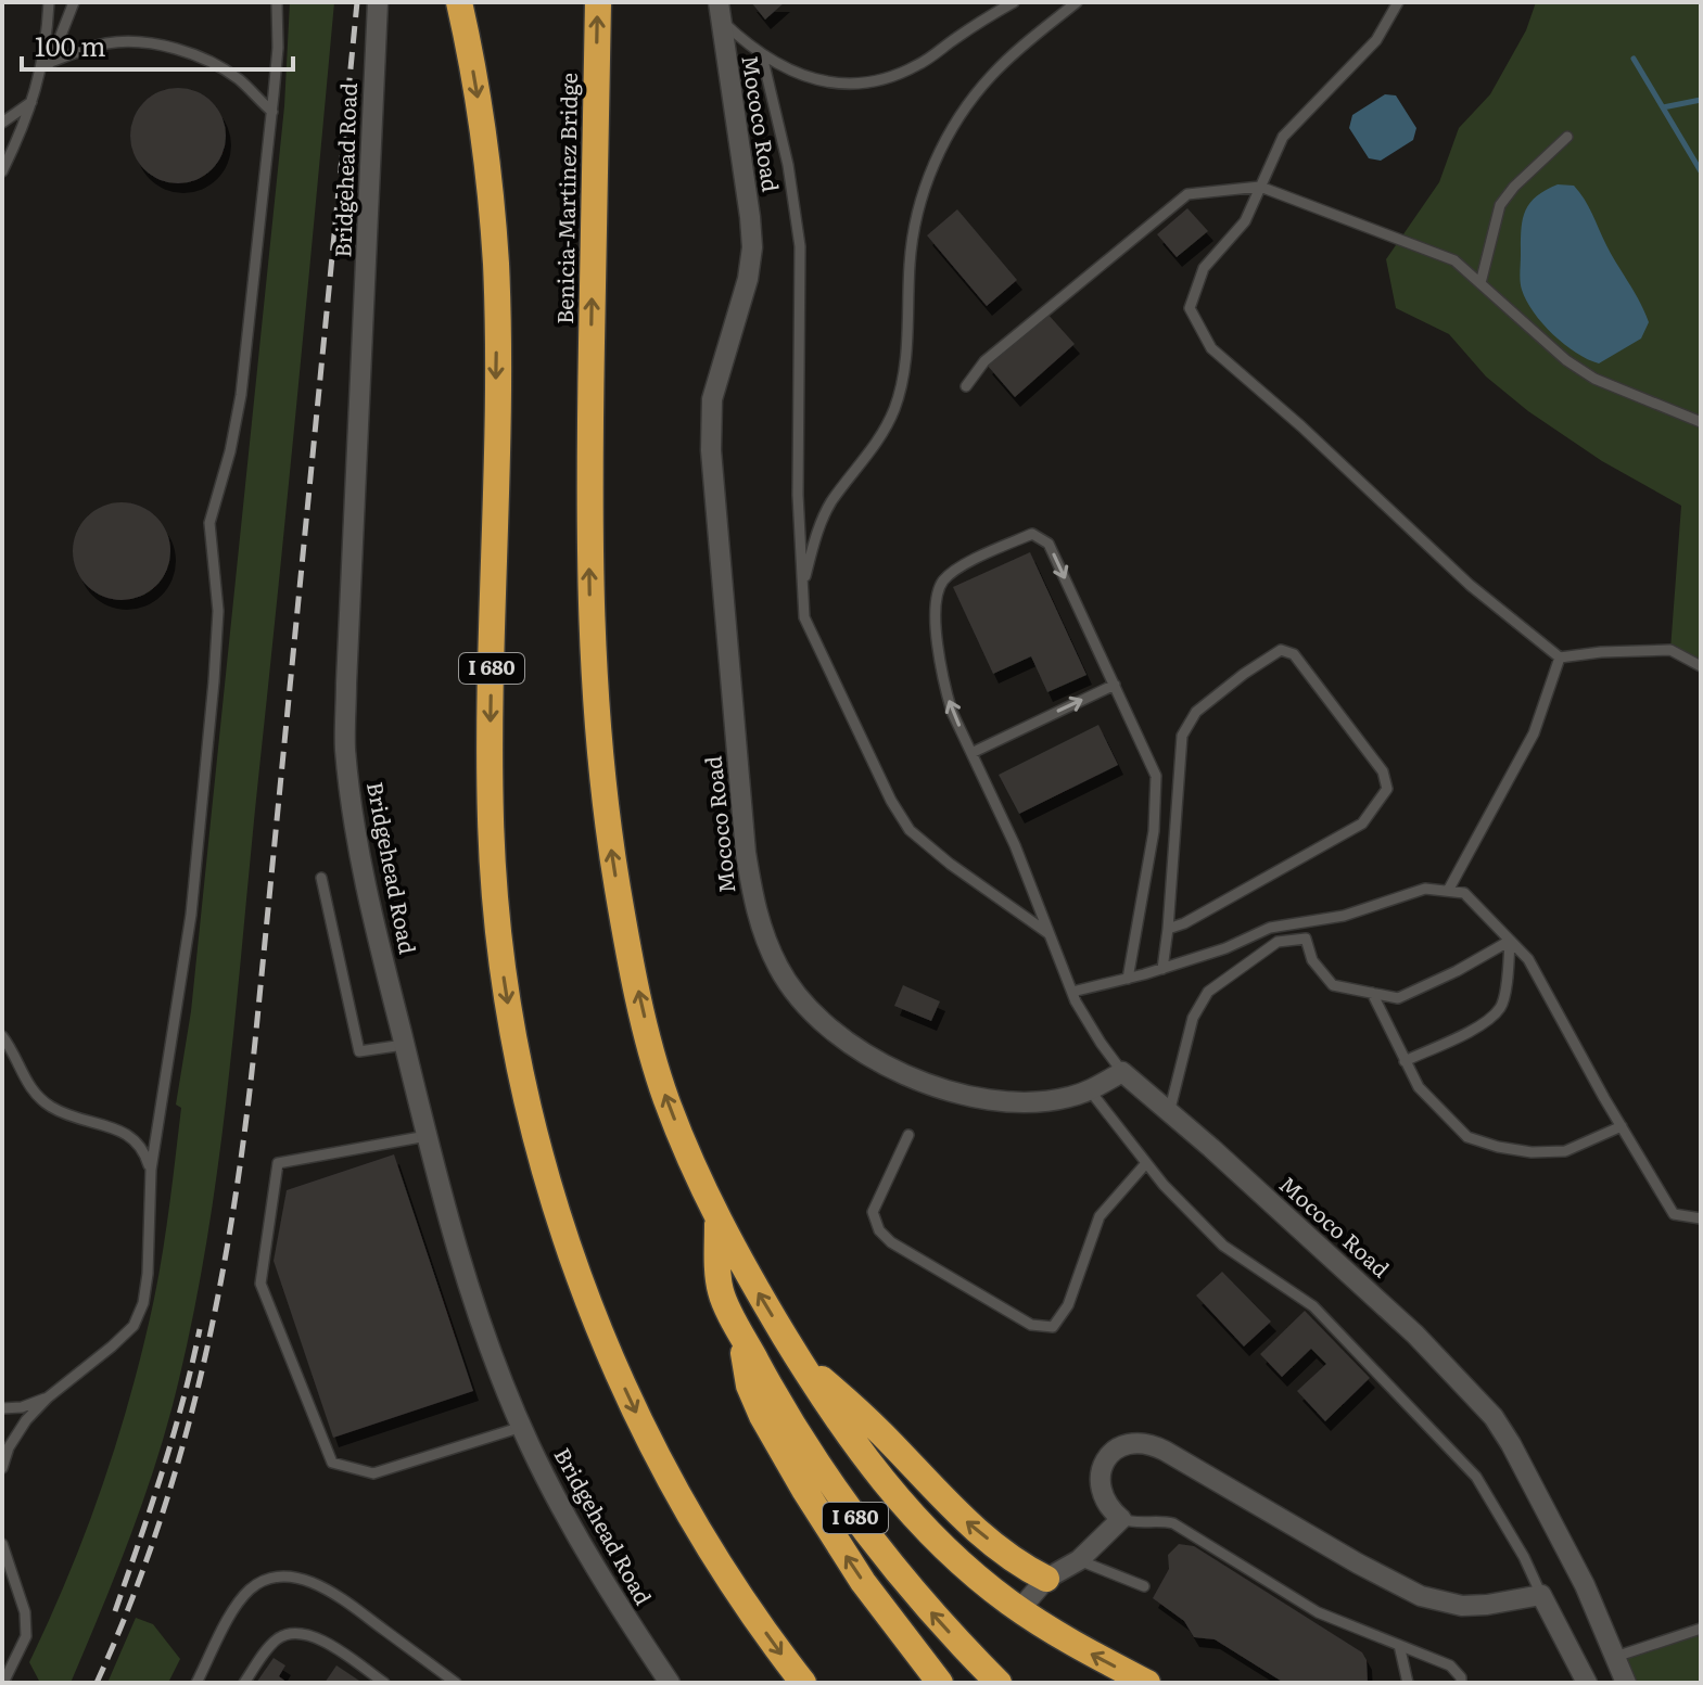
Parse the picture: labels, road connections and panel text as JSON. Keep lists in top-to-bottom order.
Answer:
{
  "streets": {
    "highway": ["Benicia-Martinez Bridge", "I 680"],
    "street": ["Mococo Road", "Bridgehead Road"]
  },
  "crossings": [
    ["Benicia-Martinez Bridge", "I 680"]
  ],
  "scale_bar": "100 m"
}
